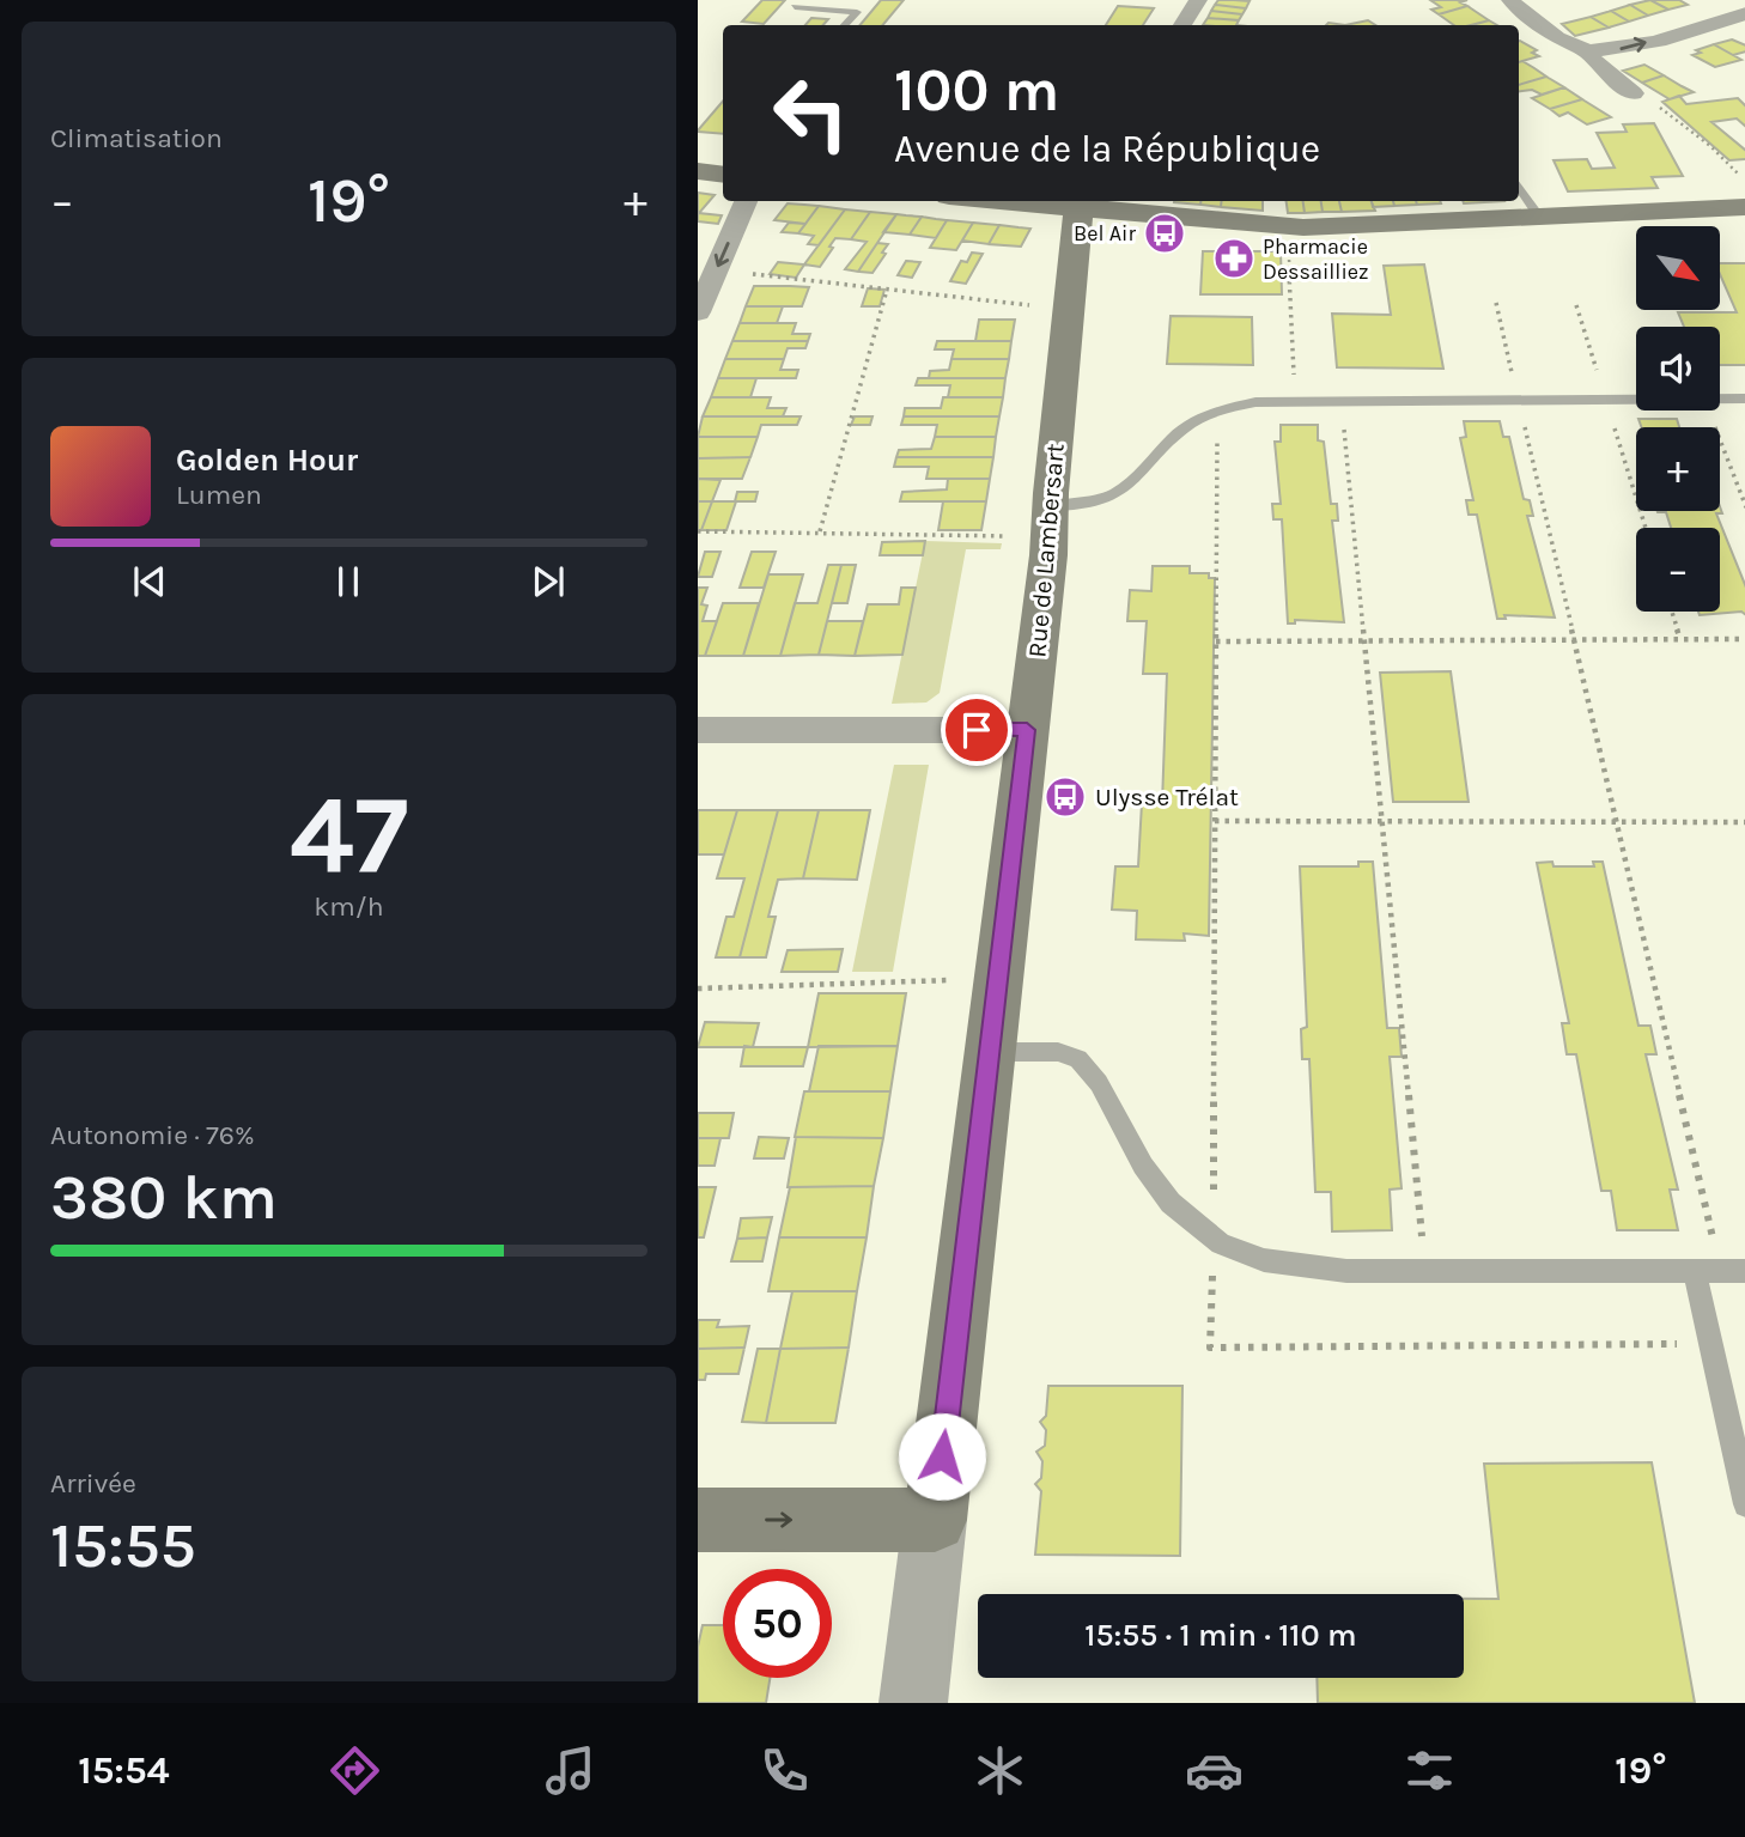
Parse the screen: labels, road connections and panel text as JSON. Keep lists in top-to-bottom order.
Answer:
{
  "streets": {
    "main road": ["Rue de Lambersart"]
  },
  "places": {
    "bus stop": ["Bel Air", "Ulysse Trélat"],
    "pharmacy": ["Pharmacie Dessailliez"]
  },
  "north": "bottom right",
  "page": {
    "tile": [
      "Climatisation",
      ["47", "km/h"],
      ["Autonomie · 76%", "380 km"],
      ["Arrivée", "15:55"]
    ],
    "turn": ["100 m", "Avenue de la République"],
    "heat": ["−", "19°", "+"],
    "map_buttons": ["+", "−"],
    "song": ["Golden Hour", "Lumen"],
    "limit": "50",
    "trip": "15:55 · 1 min · 110 m",
    "tabs": ["15:54", "19°"]
  }
}
